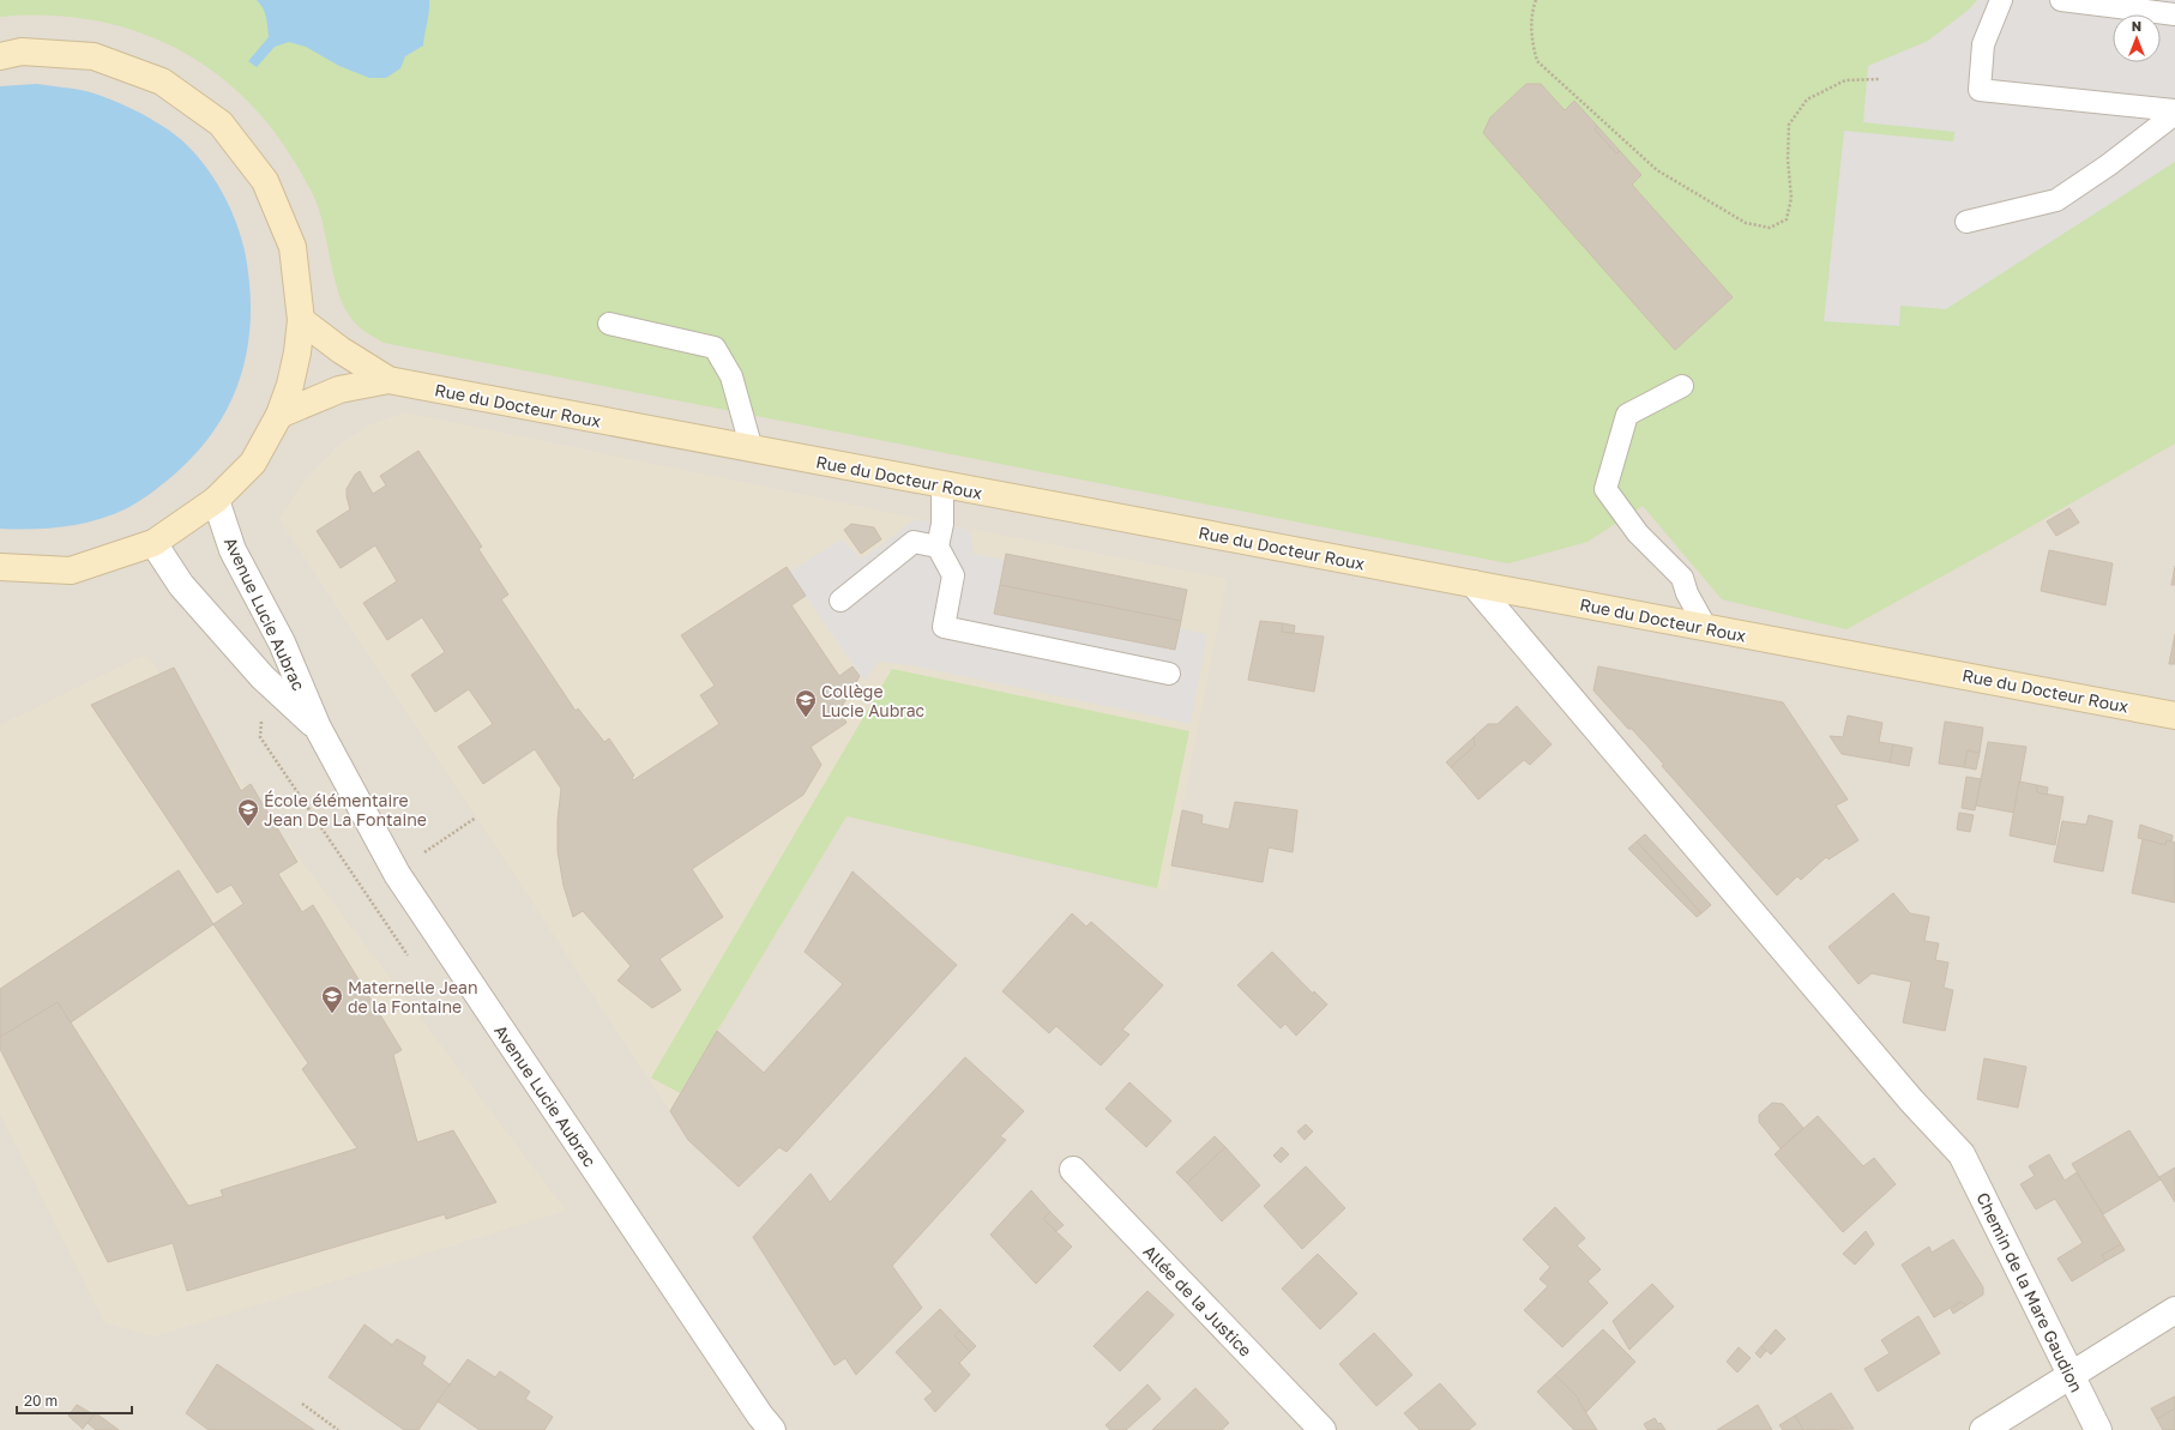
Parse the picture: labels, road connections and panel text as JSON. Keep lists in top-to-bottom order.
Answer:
{
  "streets": {
    "main road": ["Rue du Docteur Roux"],
    "street": ["Avenue Lucie Aubrac", "Chemin de la Mare Gaudion", "Allée de la Justice"]
  },
  "crossings": [
    ["Rue du Docteur Roux", "Chemin de la Mare Gaudion"]
  ],
  "places": {
    "school or university": ["Collège Lucie Aubrac", "École élémentaire Jean De La Fontaine", "Maternelle Jean de la Fontaine"]
  },
  "scale_bar": "20 m",
  "north": "top"
}
